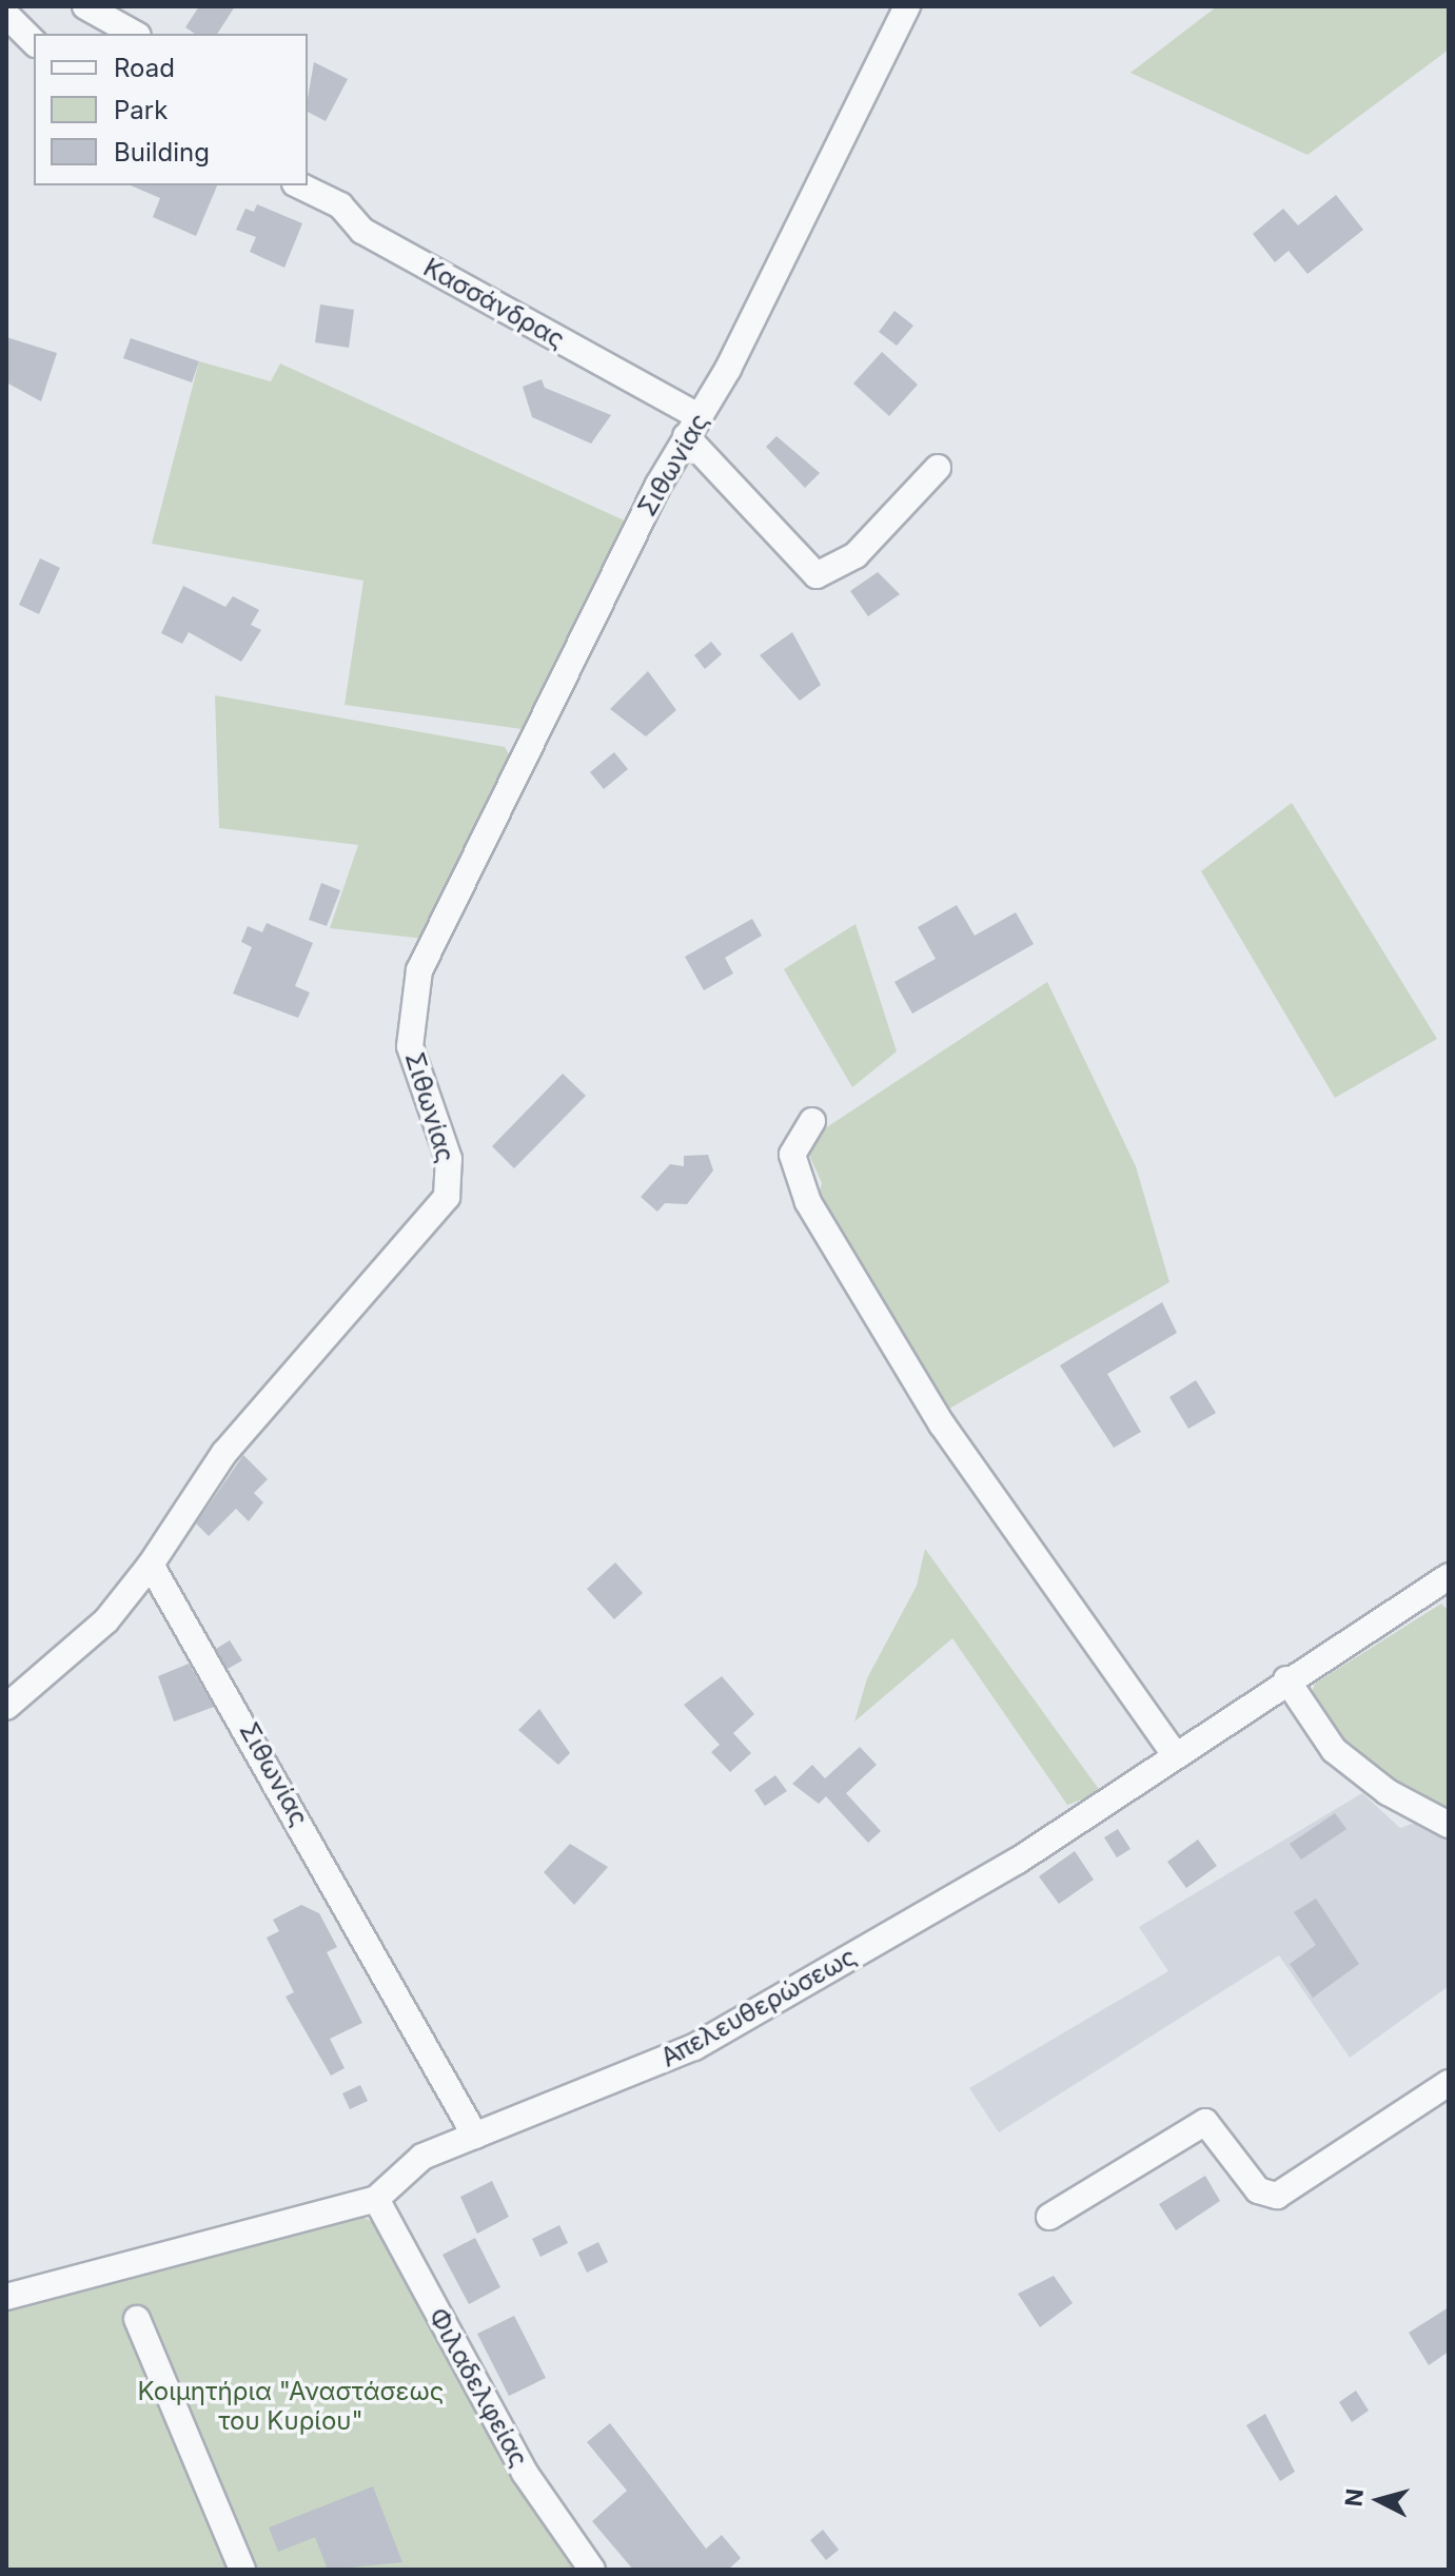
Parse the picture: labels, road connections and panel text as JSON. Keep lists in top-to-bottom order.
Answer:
{
  "streets": {
    "street": [
      "Κασσάνδρας",
      "Σιθωνίας",
      "Απελευθερώσεως",
      "Φιλαδελφείας"
    ]
  },
  "crossings": [
    ["Κασσάνδρας", "Σιθωνίας"],
    ["Σιθωνίας", "Απελευθερώσεως"],
    ["Απελευθερώσεως", "Φιλαδελφείας"]
  ],
  "parks": ["Κοιμητήρια \"Αναστάσεως του Κυρίου\""],
  "legend": ["Road", "Park", "Building"],
  "north": "left"
}
